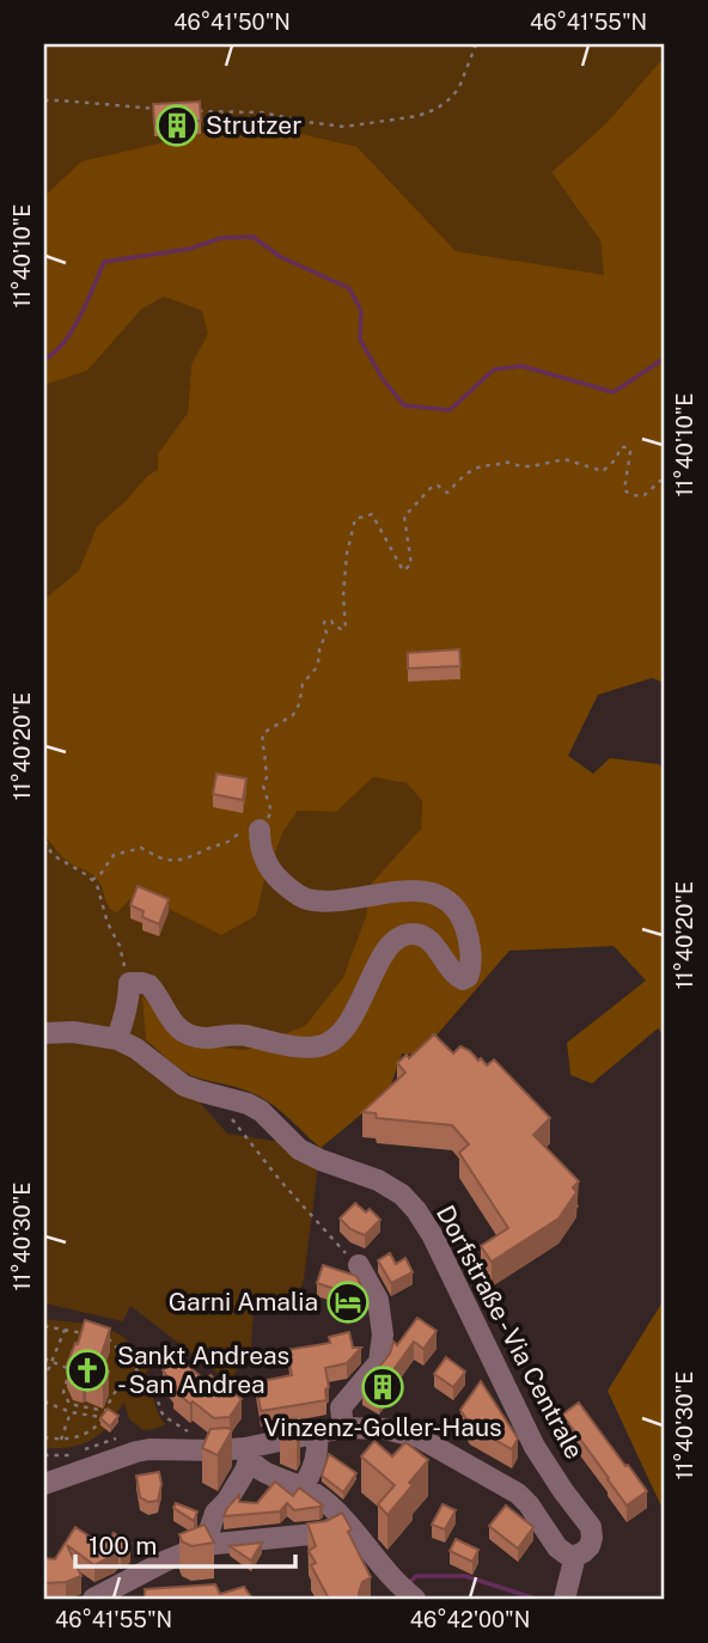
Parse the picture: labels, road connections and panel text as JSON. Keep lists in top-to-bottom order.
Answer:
{
  "streets": {
    "street": ["Dorfstraße - Via Centrale"]
  },
  "places": {
    "building": ["Strutzer", "Vinzenz-Goller-Haus"],
    "hotel": ["Garni Amalia"],
    "church": ["Sankt Andreas - San Andrea"]
  },
  "scale_bar": "100 m",
  "coordinates": [
    "46°41'50\"N",
    "46°41'55\"N",
    "11°40'10\"E",
    "11°40'20\"E",
    "11°40'30\"E",
    "46°42'00\"N"
  ]
}
